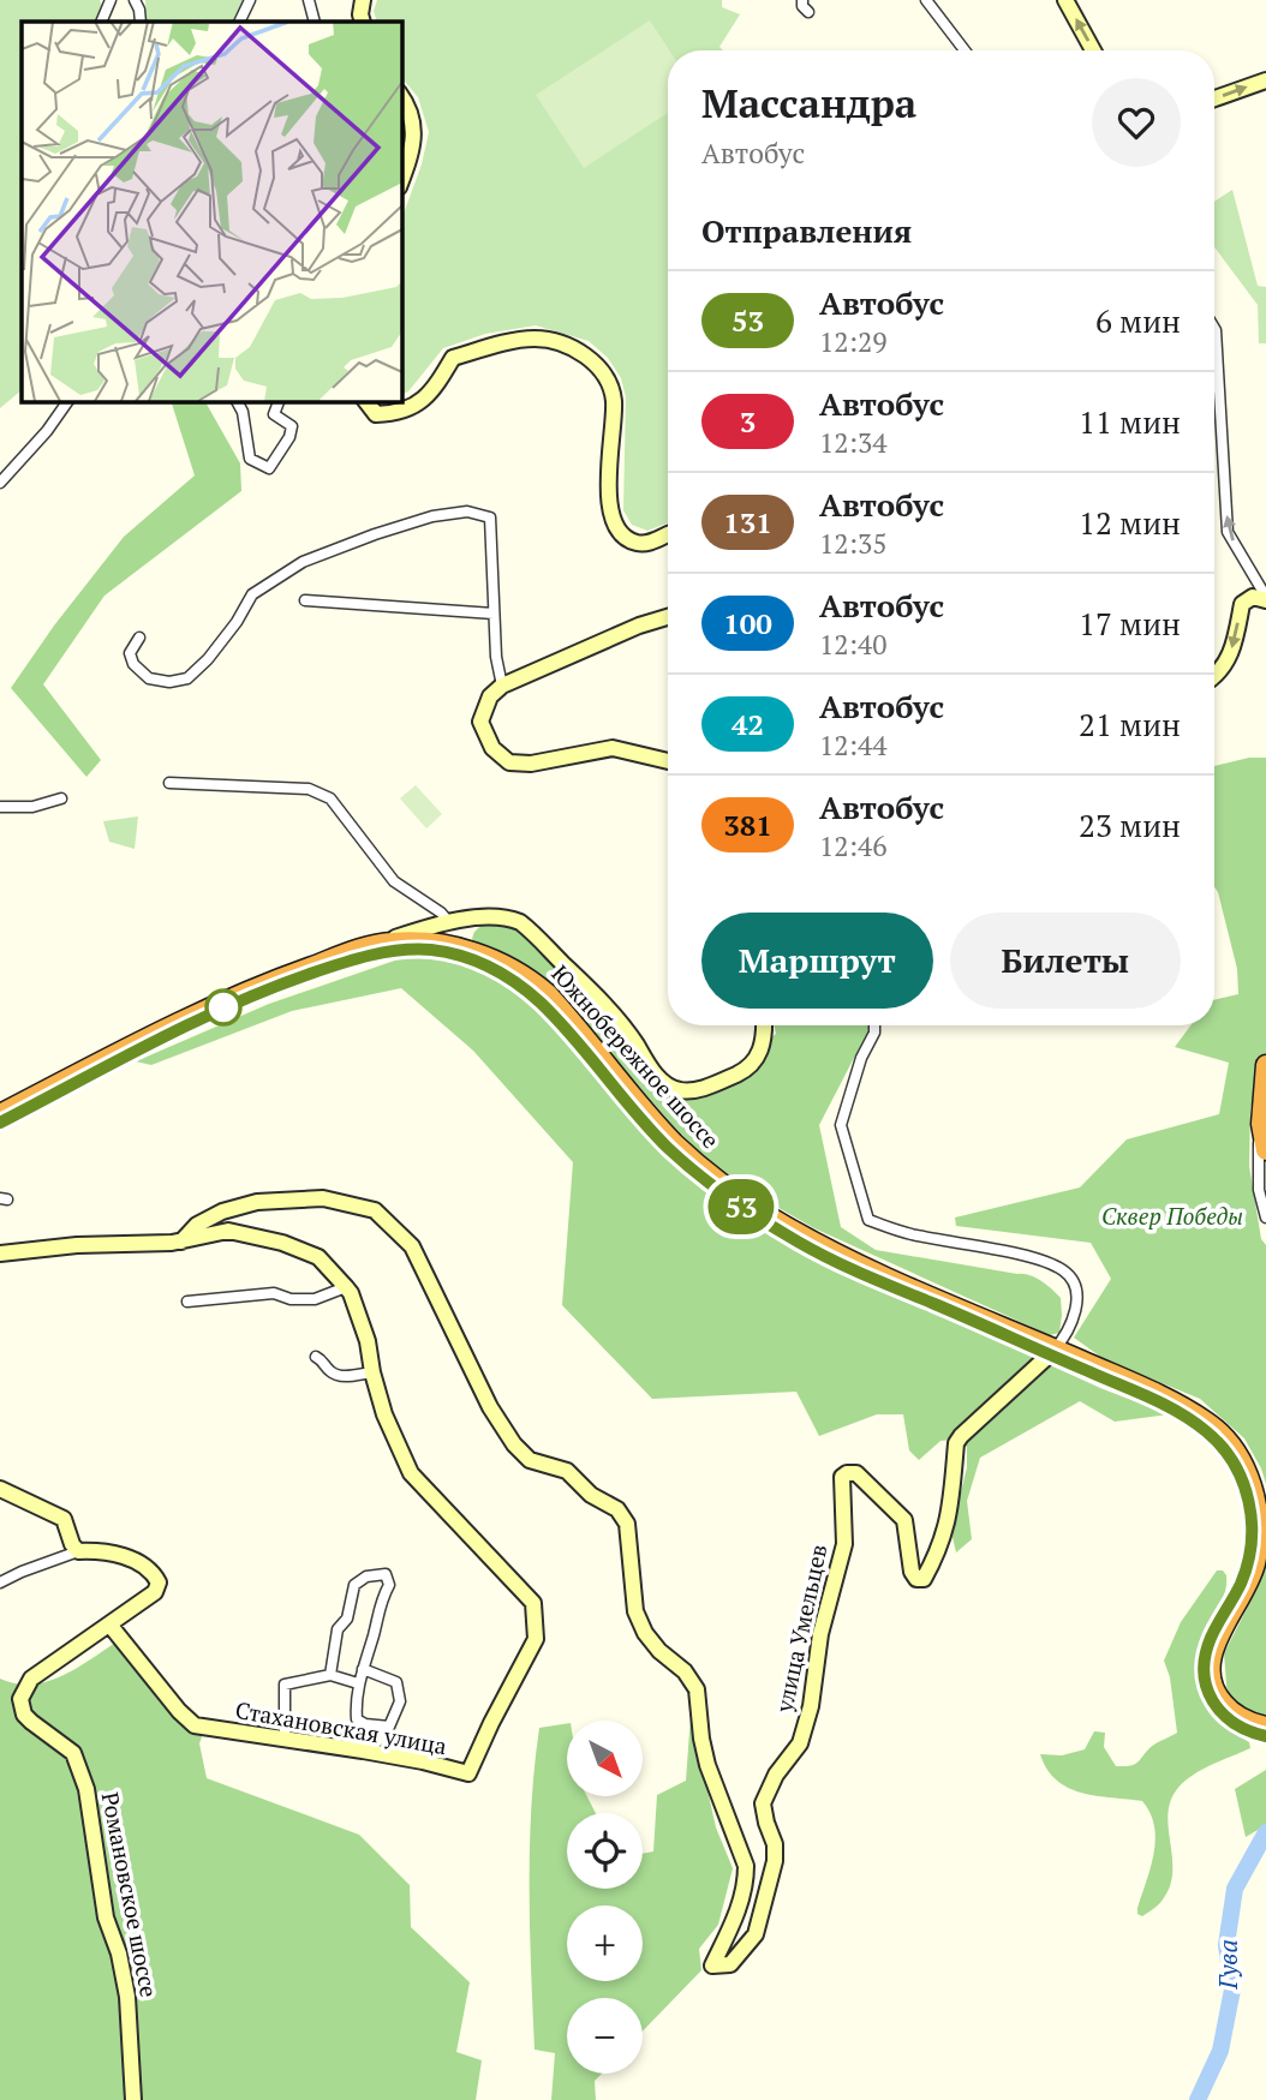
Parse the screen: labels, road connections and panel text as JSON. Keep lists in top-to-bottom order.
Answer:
{
  "streets": {
    "highway": ["Южнобережное шоссе"],
    "main road": ["улица Умельцев", "Стахановская улица", "Романовское шоссе"]
  },
  "crossings": [
    ["Южнобережное шоссе", "улица Умельцев"],
    ["улица Умельцев", "Стахановская улица"],
    ["Стахановская улица", "Романовское шоссе"]
  ],
  "water": ["Гува"],
  "parks": ["Сквер Победы"],
  "lines": ["bus line 53"],
  "north": "bottom right",
  "page": {
    "on_map": "53",
    "heading": [
      ["Массандра", "Автобус"],
      "Отправления"
    ],
    "list": [
      {
        "mark": "53",
        "name": "Автобус",
        "note": "12:29",
        "value": "6 мин"
      },
      {
        "mark": "3",
        "name": "Автобус",
        "note": "12:34",
        "value": "11 мин"
      },
      {
        "mark": "131",
        "name": "Автобус",
        "note": "12:35",
        "value": "12 мин"
      },
      {
        "mark": "100",
        "name": "Автобус",
        "note": "12:40",
        "value": "17 мин"
      },
      {
        "mark": "42",
        "name": "Автобус",
        "note": "12:44",
        "value": "21 мин"
      },
      {
        "mark": "381",
        "name": "Автобус",
        "note": "12:46",
        "value": "23 мин"
      }
    ],
    "buttons": ["Маршрут", "Билеты"],
    "map_buttons": ["+", "−"]
  }
}
